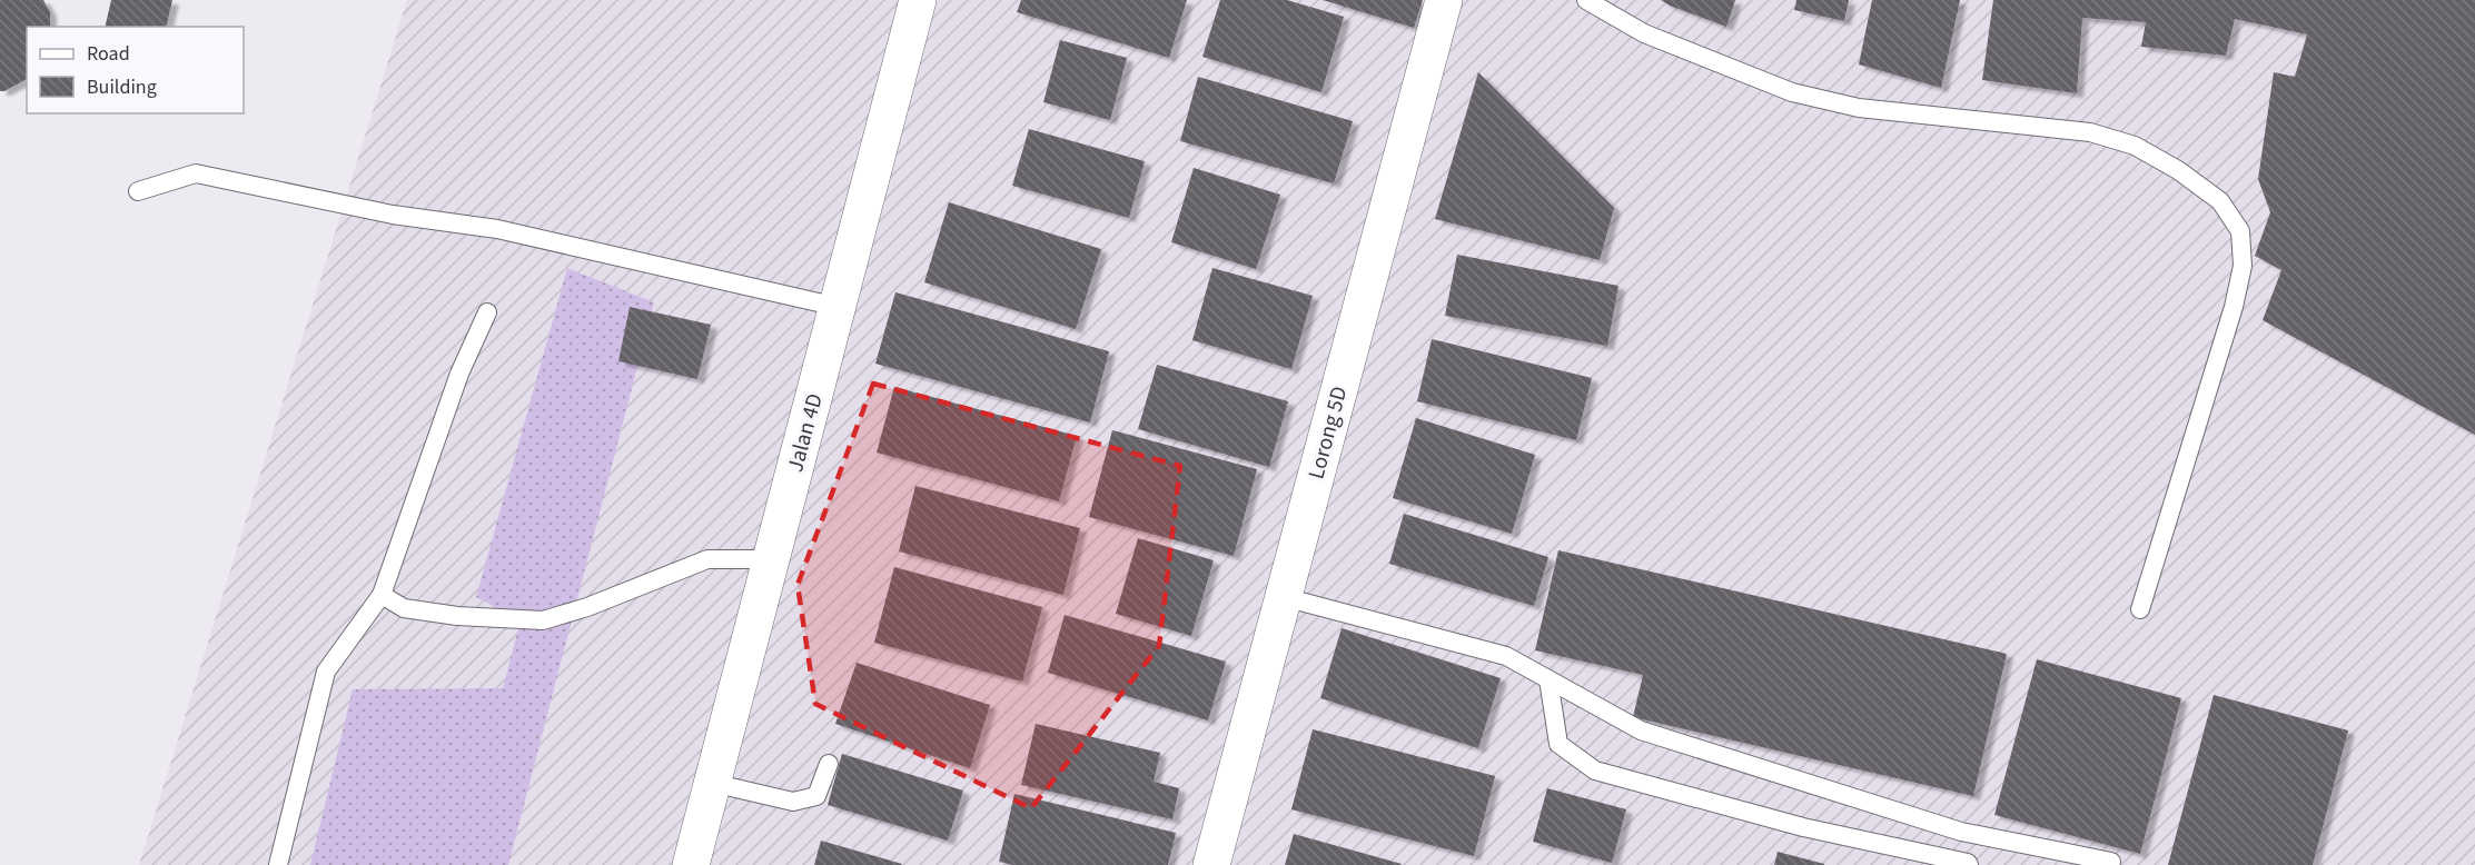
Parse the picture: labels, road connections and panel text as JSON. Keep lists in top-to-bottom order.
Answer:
{
  "streets": {
    "street": ["Jalan 4D", "Lorong 5D"]
  },
  "legend": ["Road", "Building"]
}
